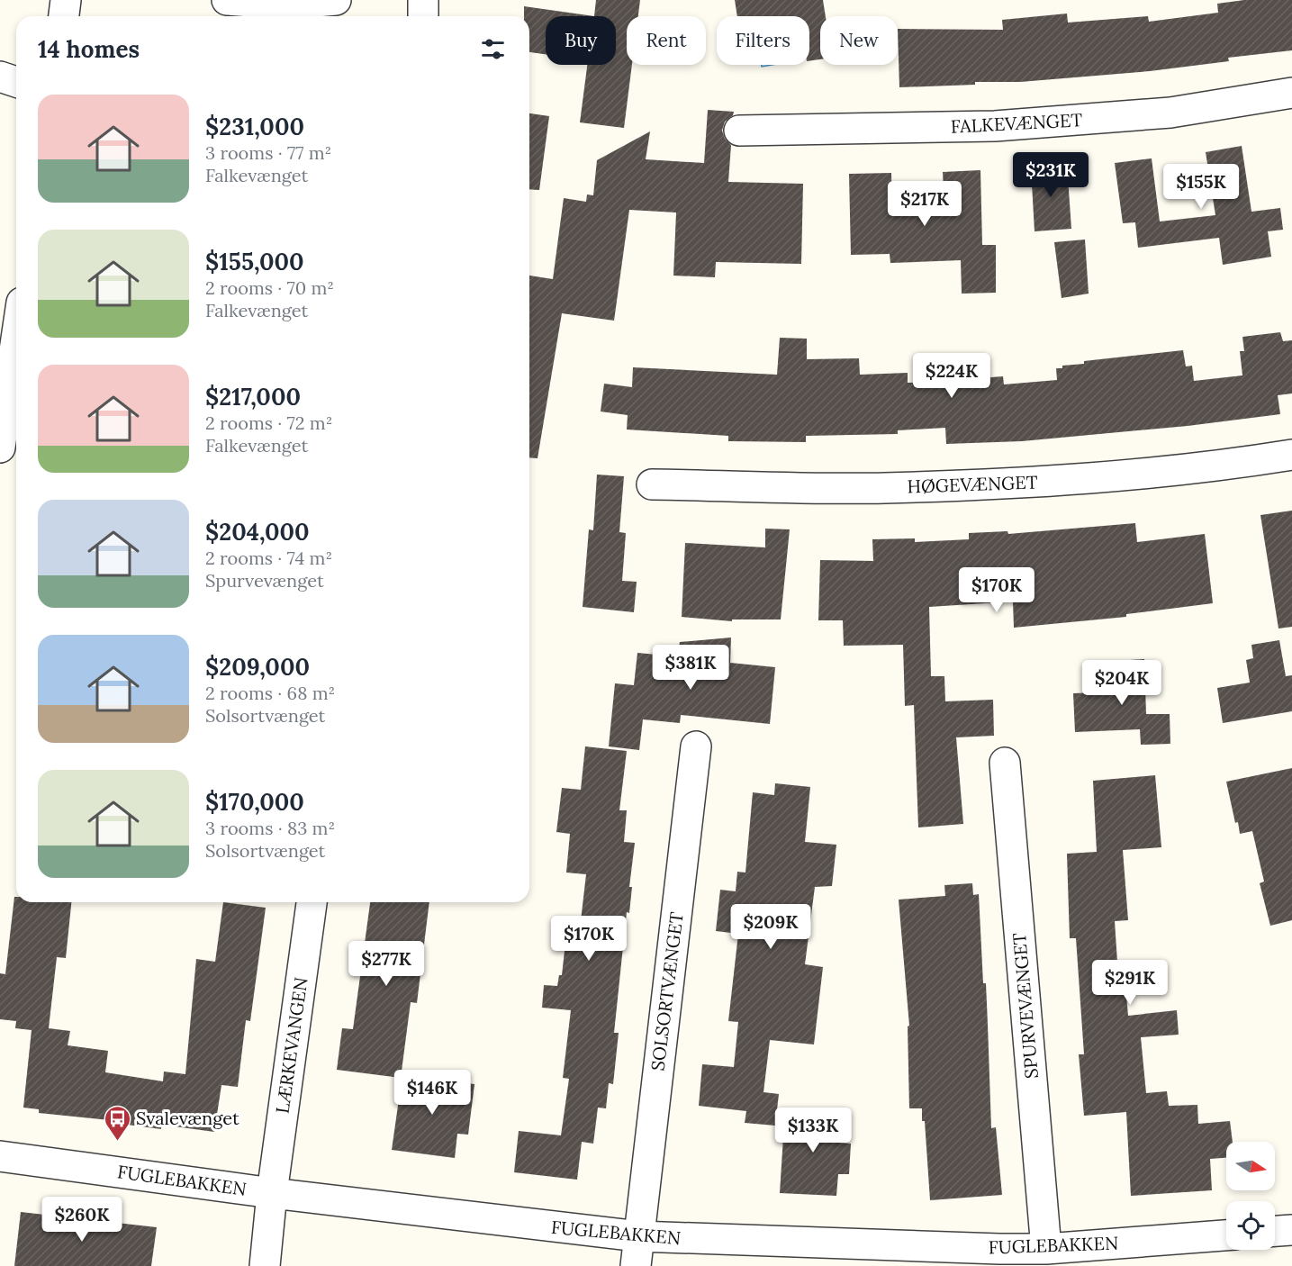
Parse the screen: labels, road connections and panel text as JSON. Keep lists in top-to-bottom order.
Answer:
{
  "streets": {
    "street": [
      "FALKEVÆNGET",
      "HØGEVÆNGET",
      "SOLSORTVÆNGET",
      "SPURVEVÆNGET",
      "LÆRKEVANGEN",
      "FUGLEBAKKEN"
    ]
  },
  "crossings": [
    ["SOLSORTVÆNGET", "FUGLEBAKKEN"],
    ["SPURVEVÆNGET", "FUGLEBAKKEN"],
    ["LÆRKEVANGEN", "FUGLEBAKKEN"]
  ],
  "places": {
    "bus stop": ["Svalevænget"]
  },
  "north": "right",
  "page": {
    "chip": [
      "Buy",
      "Rent",
      "Filters",
      "New"
    ],
    "heading": "14 homes",
    "list": [
      {
        "name": "$231,000",
        "note": "3 rooms · 77 m² · Falkevænget"
      },
      {
        "name": "$155,000",
        "note": "2 rooms · 70 m² · Falkevænget"
      },
      {
        "name": "$217,000",
        "note": "2 rooms · 72 m² · Falkevænget"
      },
      {
        "name": "$204,000",
        "note": "2 rooms · 74 m² · Spurvevænget"
      },
      {
        "name": "$209,000",
        "note": "2 rooms · 68 m² · Solsortvænget"
      },
      {
        "name": "$170,000",
        "note": "3 rooms · 83 m² · Solsortvænget"
      }
    ],
    "price": [
      "$231K",
      "$155K",
      "$217K",
      "$224K",
      "$170K",
      "$381K",
      "$204K",
      "$209K",
      "$170K",
      "$277K",
      "$291K",
      "$146K",
      "$133K",
      "$260K"
    ]
  }
}
